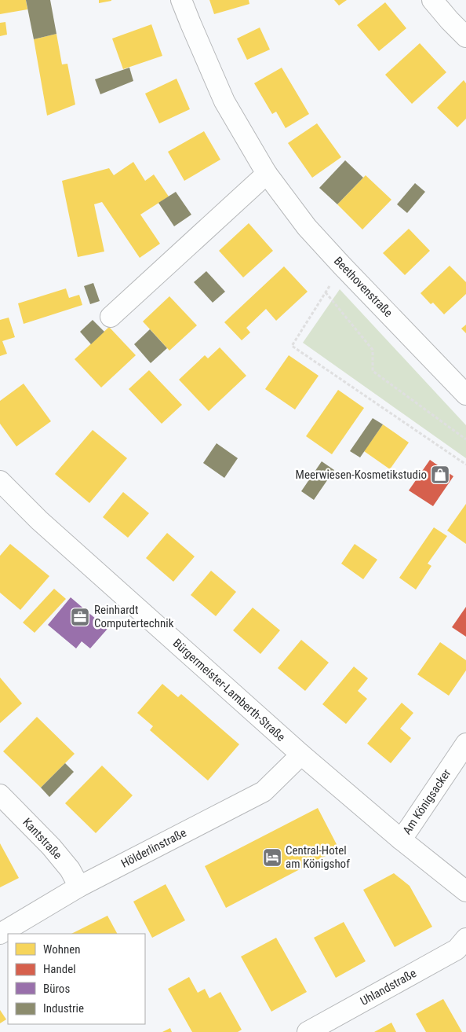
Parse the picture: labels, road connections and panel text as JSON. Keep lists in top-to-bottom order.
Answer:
{
  "streets": {
    "street": [
      "Beethovenstraße",
      "Bürgermeister-Lamberth-Straße",
      "Am Königsacker",
      "Kantstraße",
      "Hölderlinstraße",
      "Uhlandstraße"
    ]
  },
  "crossings": [
    ["Bürgermeister-Lamberth-Straße", "Am Königsacker"],
    ["Bürgermeister-Lamberth-Straße", "Hölderlinstraße"],
    ["Kantstraße", "Hölderlinstraße"]
  ],
  "places": {
    "shop": ["Meerwiesen-Kosmetikstudio"],
    "office": ["Reinhardt Computertechnik"],
    "hotel": ["Central-Hotel am Königshof"]
  },
  "legend": [
    "Wohnen",
    "Handel",
    "Büros",
    "Industrie"
  ]
}
